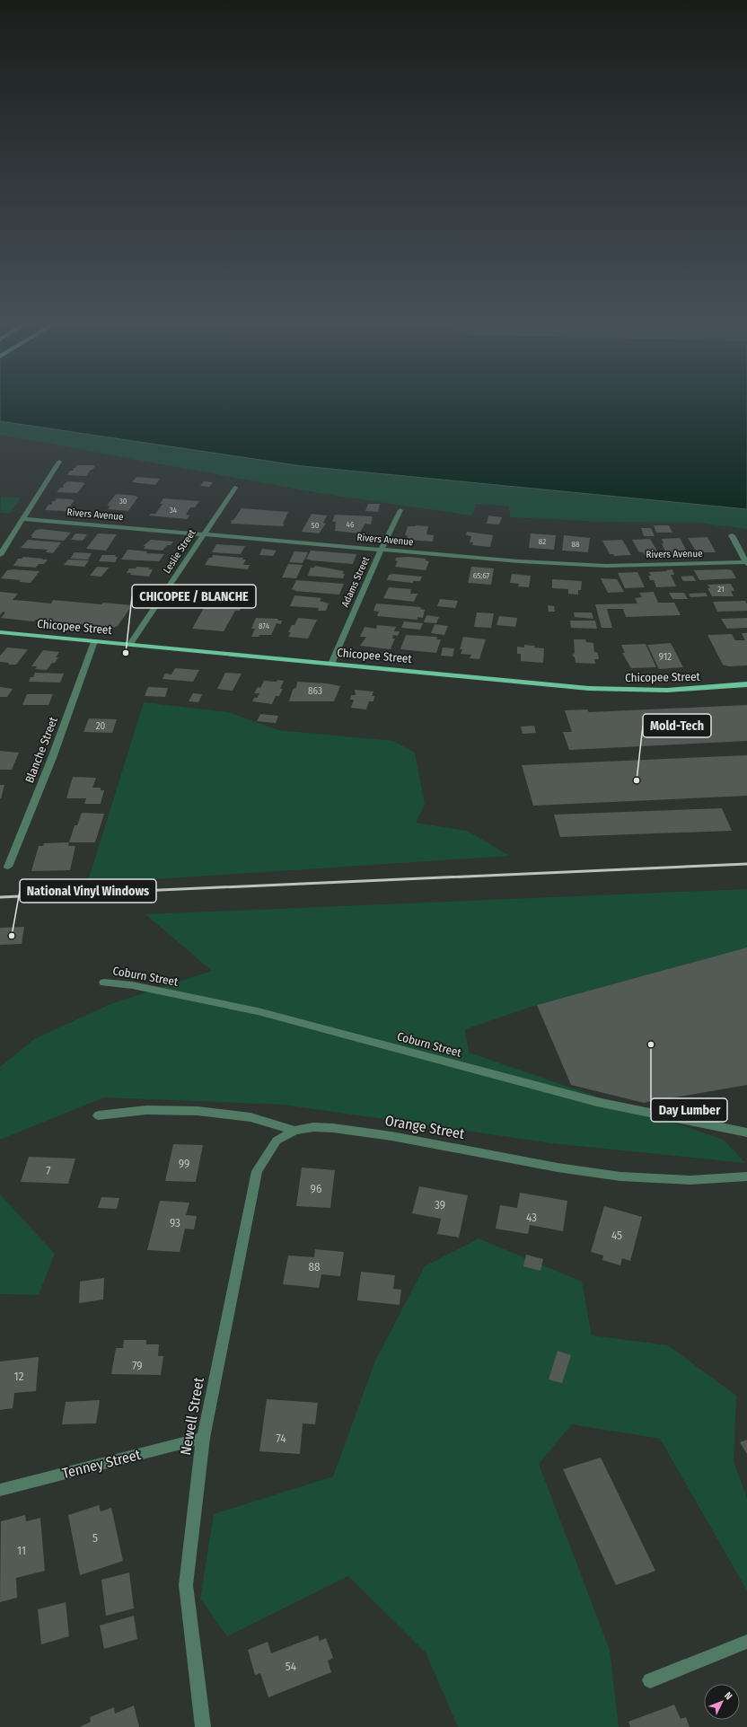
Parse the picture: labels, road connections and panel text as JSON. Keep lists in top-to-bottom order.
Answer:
{
  "streets": {
    "main road": ["Chicopee Street"],
    "street": [
      "Rivers Avenue",
      "Leslie Street",
      "Adams Street",
      "Blanche Street",
      "Coburn Street",
      "Orange Street",
      "Newell Street",
      "Tenney Street"
    ]
  },
  "crossings": [
    ["Rivers Avenue", "Leslie Street"],
    ["Rivers Avenue", "Adams Street"],
    ["Leslie Street", "Chicopee Street"],
    ["Adams Street", "Chicopee Street"],
    ["Chicopee Street", "Blanche Street"],
    ["Orange Street", "Newell Street"],
    ["Newell Street", "Tenney Street"]
  ],
  "places": [
    "CHICOPEE / BLANCHE",
    "Mold-Tech",
    "National Vinyl Windows",
    "Day Lumber"
  ],
  "house_numbers": [
    "30",
    "34",
    "46",
    "50",
    "82",
    "88",
    "65;67",
    "21",
    "874",
    "912",
    "863",
    "20",
    "99",
    "7",
    "96",
    "39",
    "43",
    "93",
    "45",
    "88",
    "79",
    "12",
    "74",
    "5",
    "11",
    "54"
  ],
  "north": "top right"
}
